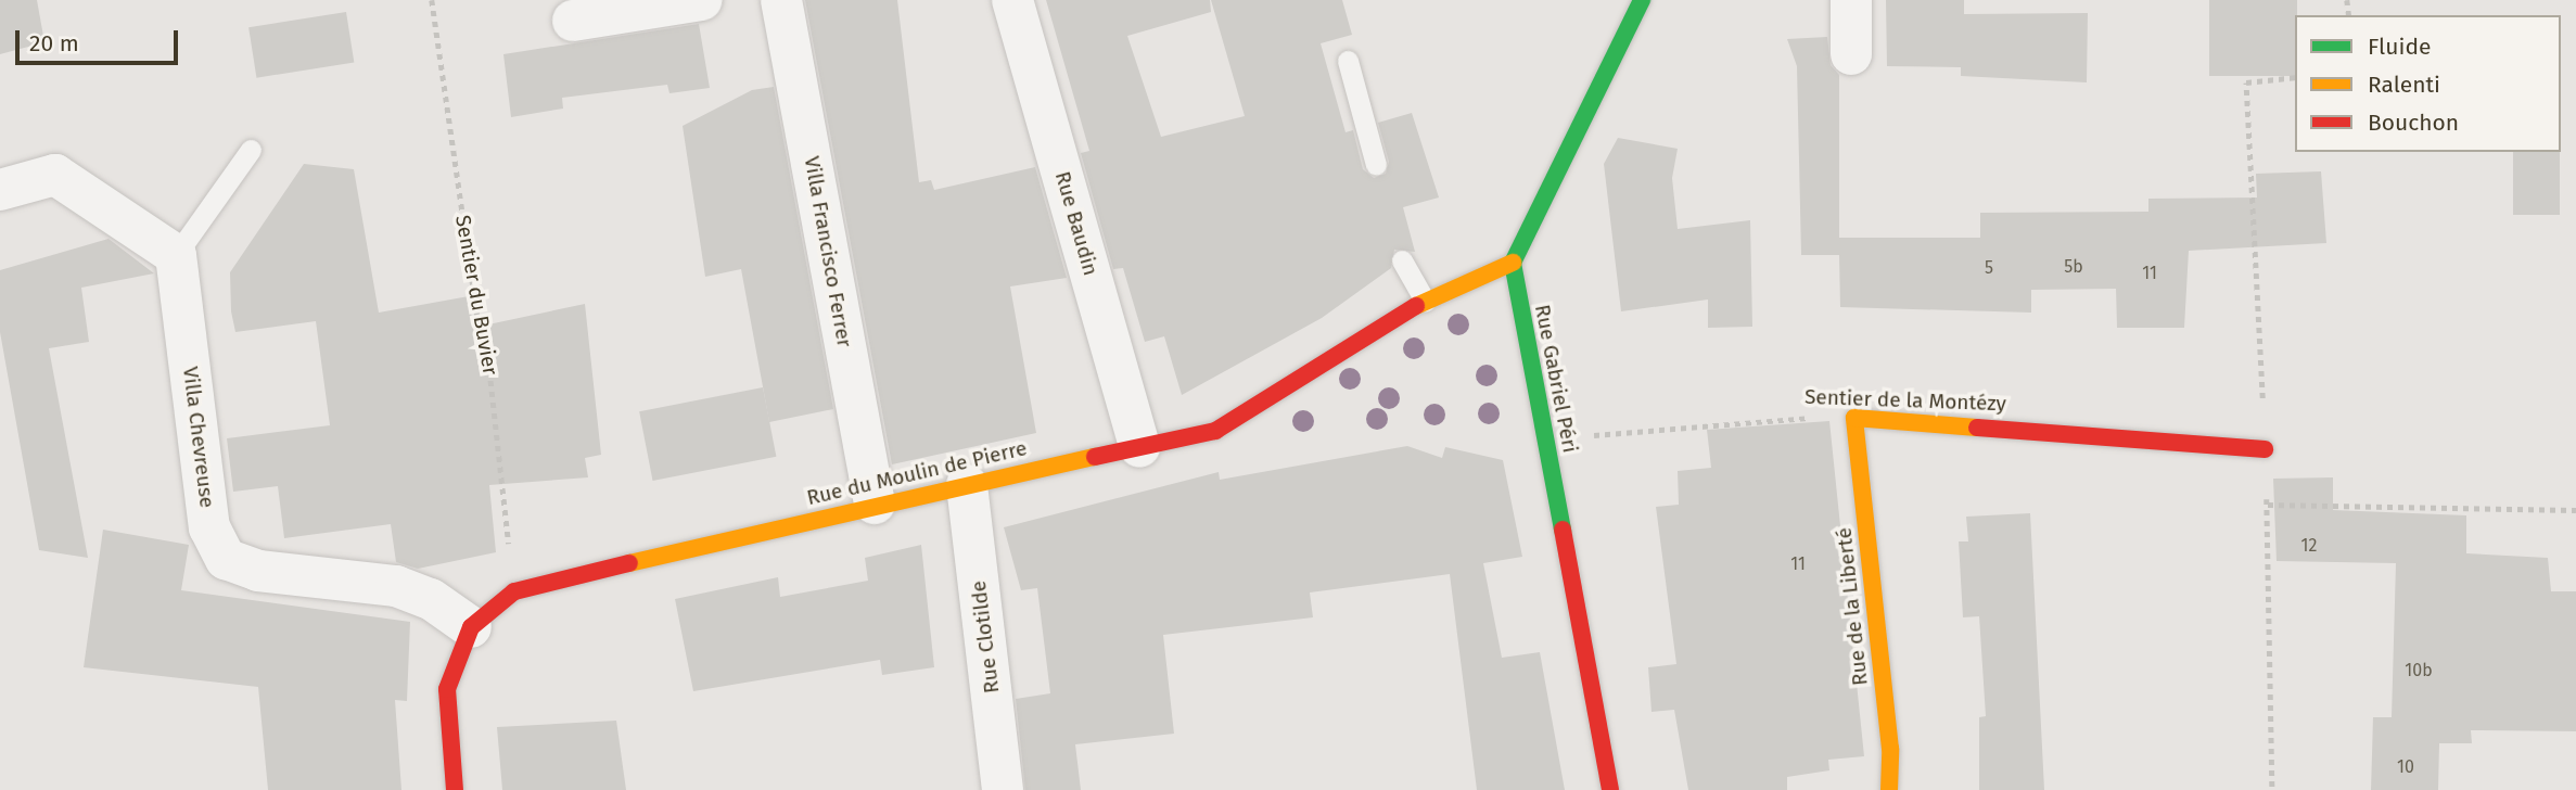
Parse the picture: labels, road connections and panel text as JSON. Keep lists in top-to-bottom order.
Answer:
{
  "streets": {
    "street": [
      "Rue Baudin",
      "Villa Francisco Ferrer",
      "Rue Gabriel Péri",
      "Sentier de la Montézy",
      "Villa Chevreuse",
      "Rue du Moulin de Pierre",
      "Rue de la Liberté",
      "Rue Clotilde"
    ],
    "path": ["Sentier du Buvier"]
  },
  "crossings": [
    ["Rue Baudin", "Rue du Moulin de Pierre"],
    ["Villa Francisco Ferrer", "Rue du Moulin de Pierre"],
    ["Sentier du Buvier", "Rue du Moulin de Pierre"],
    ["Rue Gabriel Péri", "Sentier de la Montézy"],
    ["Rue Gabriel Péri", "Rue du Moulin de Pierre"],
    ["Sentier de la Montézy", "Rue de la Liberté"],
    ["Villa Chevreuse", "Rue du Moulin de Pierre"],
    ["Rue du Moulin de Pierre", "Rue Clotilde"]
  ],
  "house_numbers": [
    "5b",
    "5",
    "11",
    "12",
    "11",
    "10b",
    "10"
  ],
  "legend": ["Fluide", "Ralenti", "Bouchon"],
  "scale_bar": "20 m"
}
